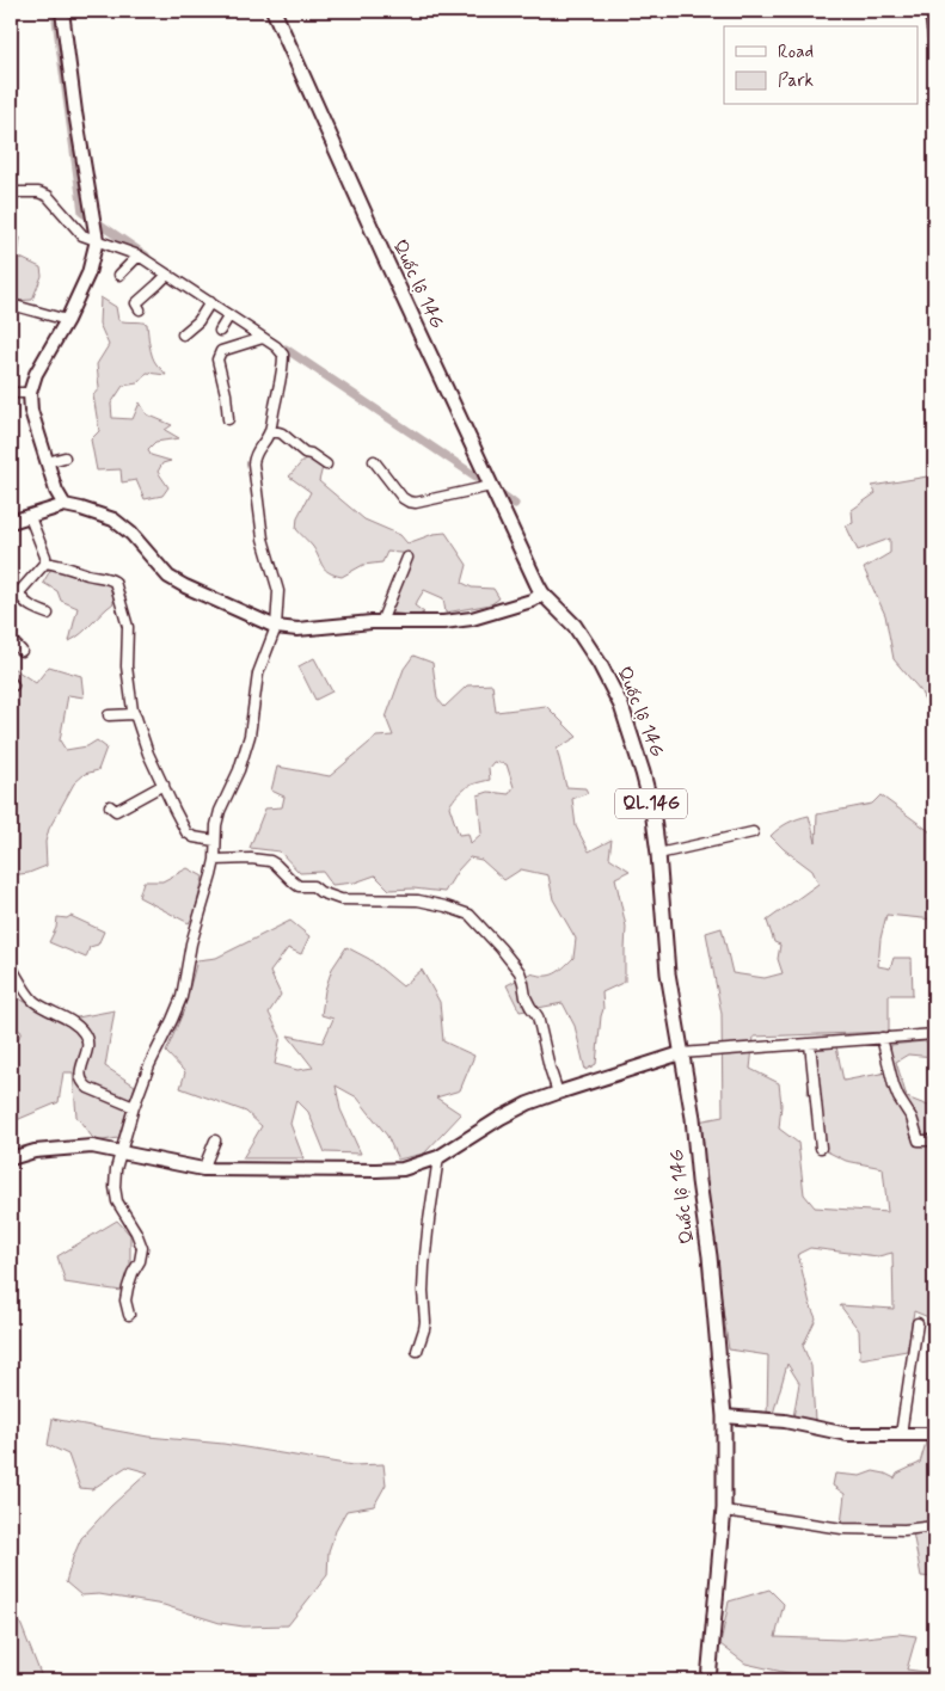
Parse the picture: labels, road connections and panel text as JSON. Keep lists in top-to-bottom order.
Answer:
{
  "streets": {
    "main road": ["Quốc lộ 14G", "QL.14G"]
  },
  "legend": ["Road", "Park"]
}
